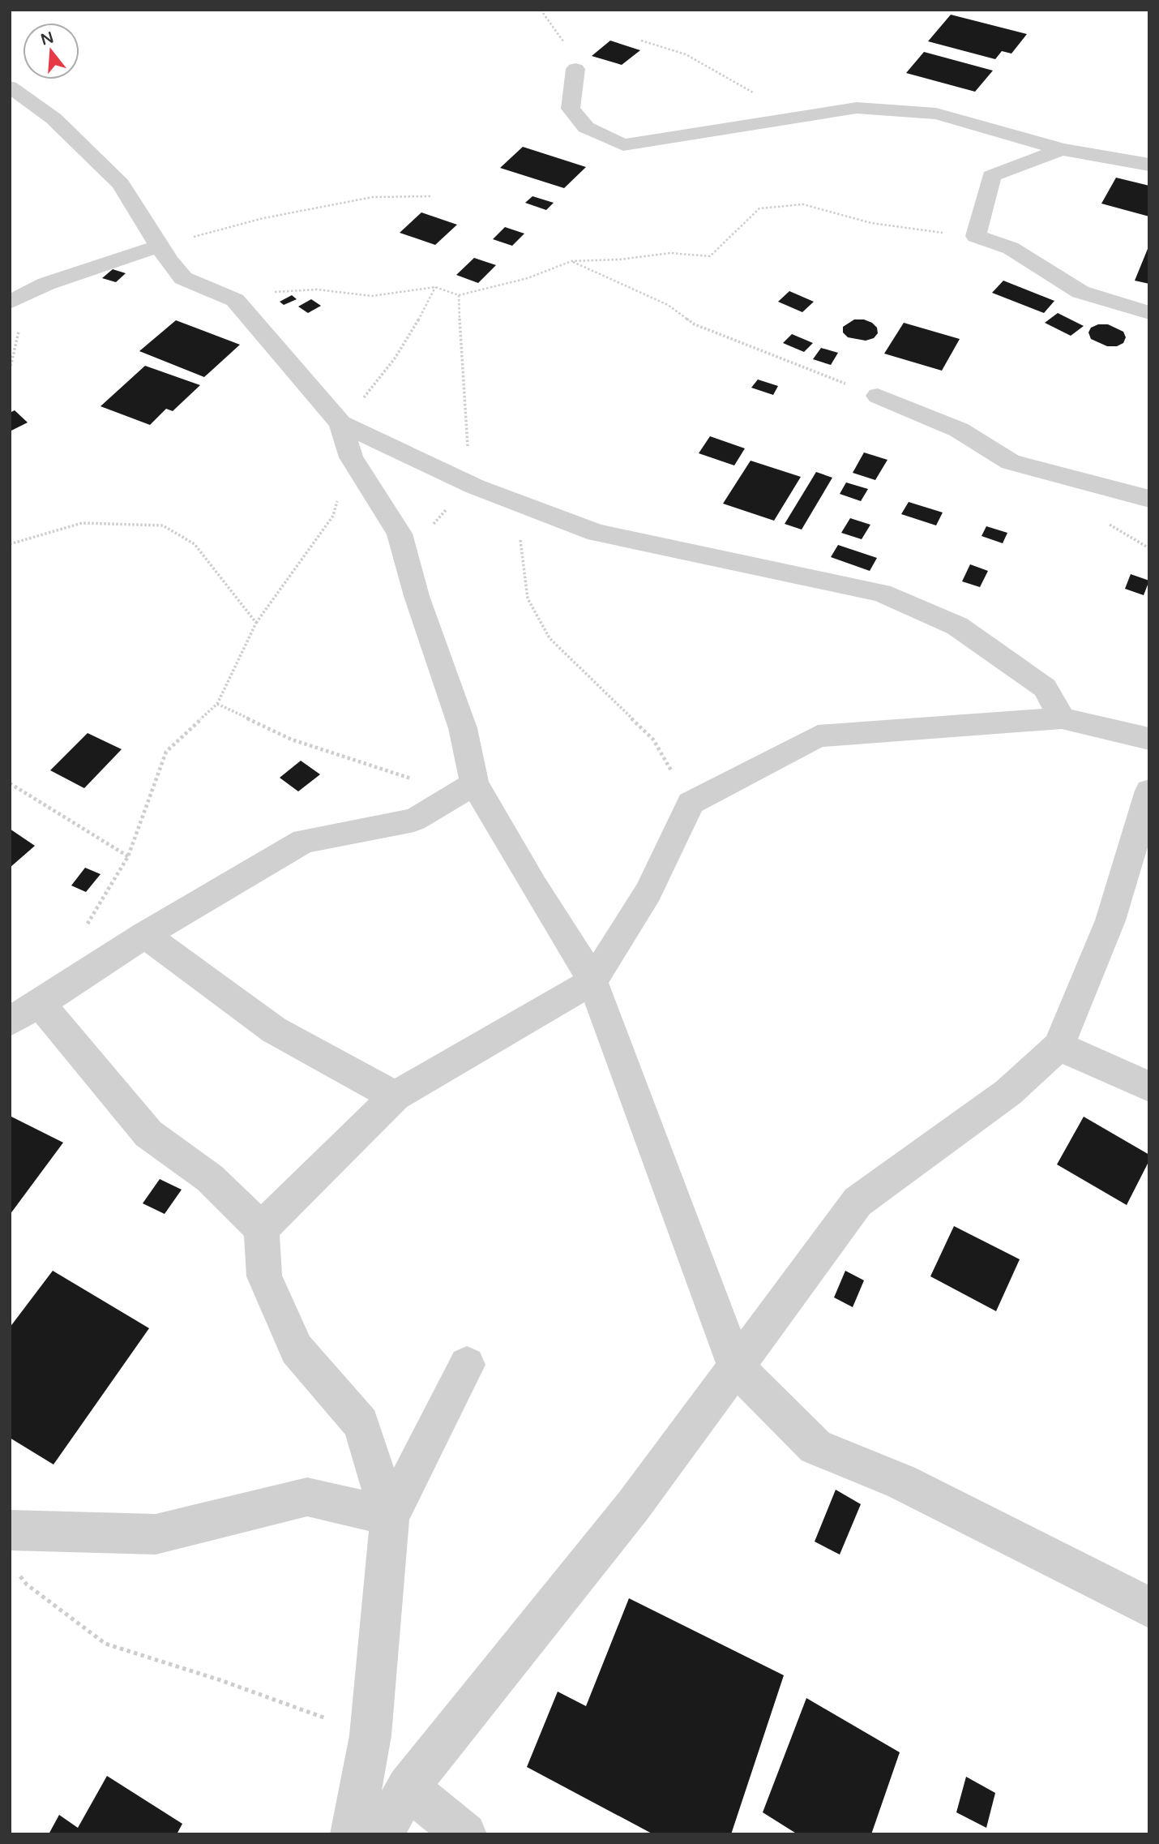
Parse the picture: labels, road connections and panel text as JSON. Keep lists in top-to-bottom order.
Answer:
{
  "north": "top"
}
